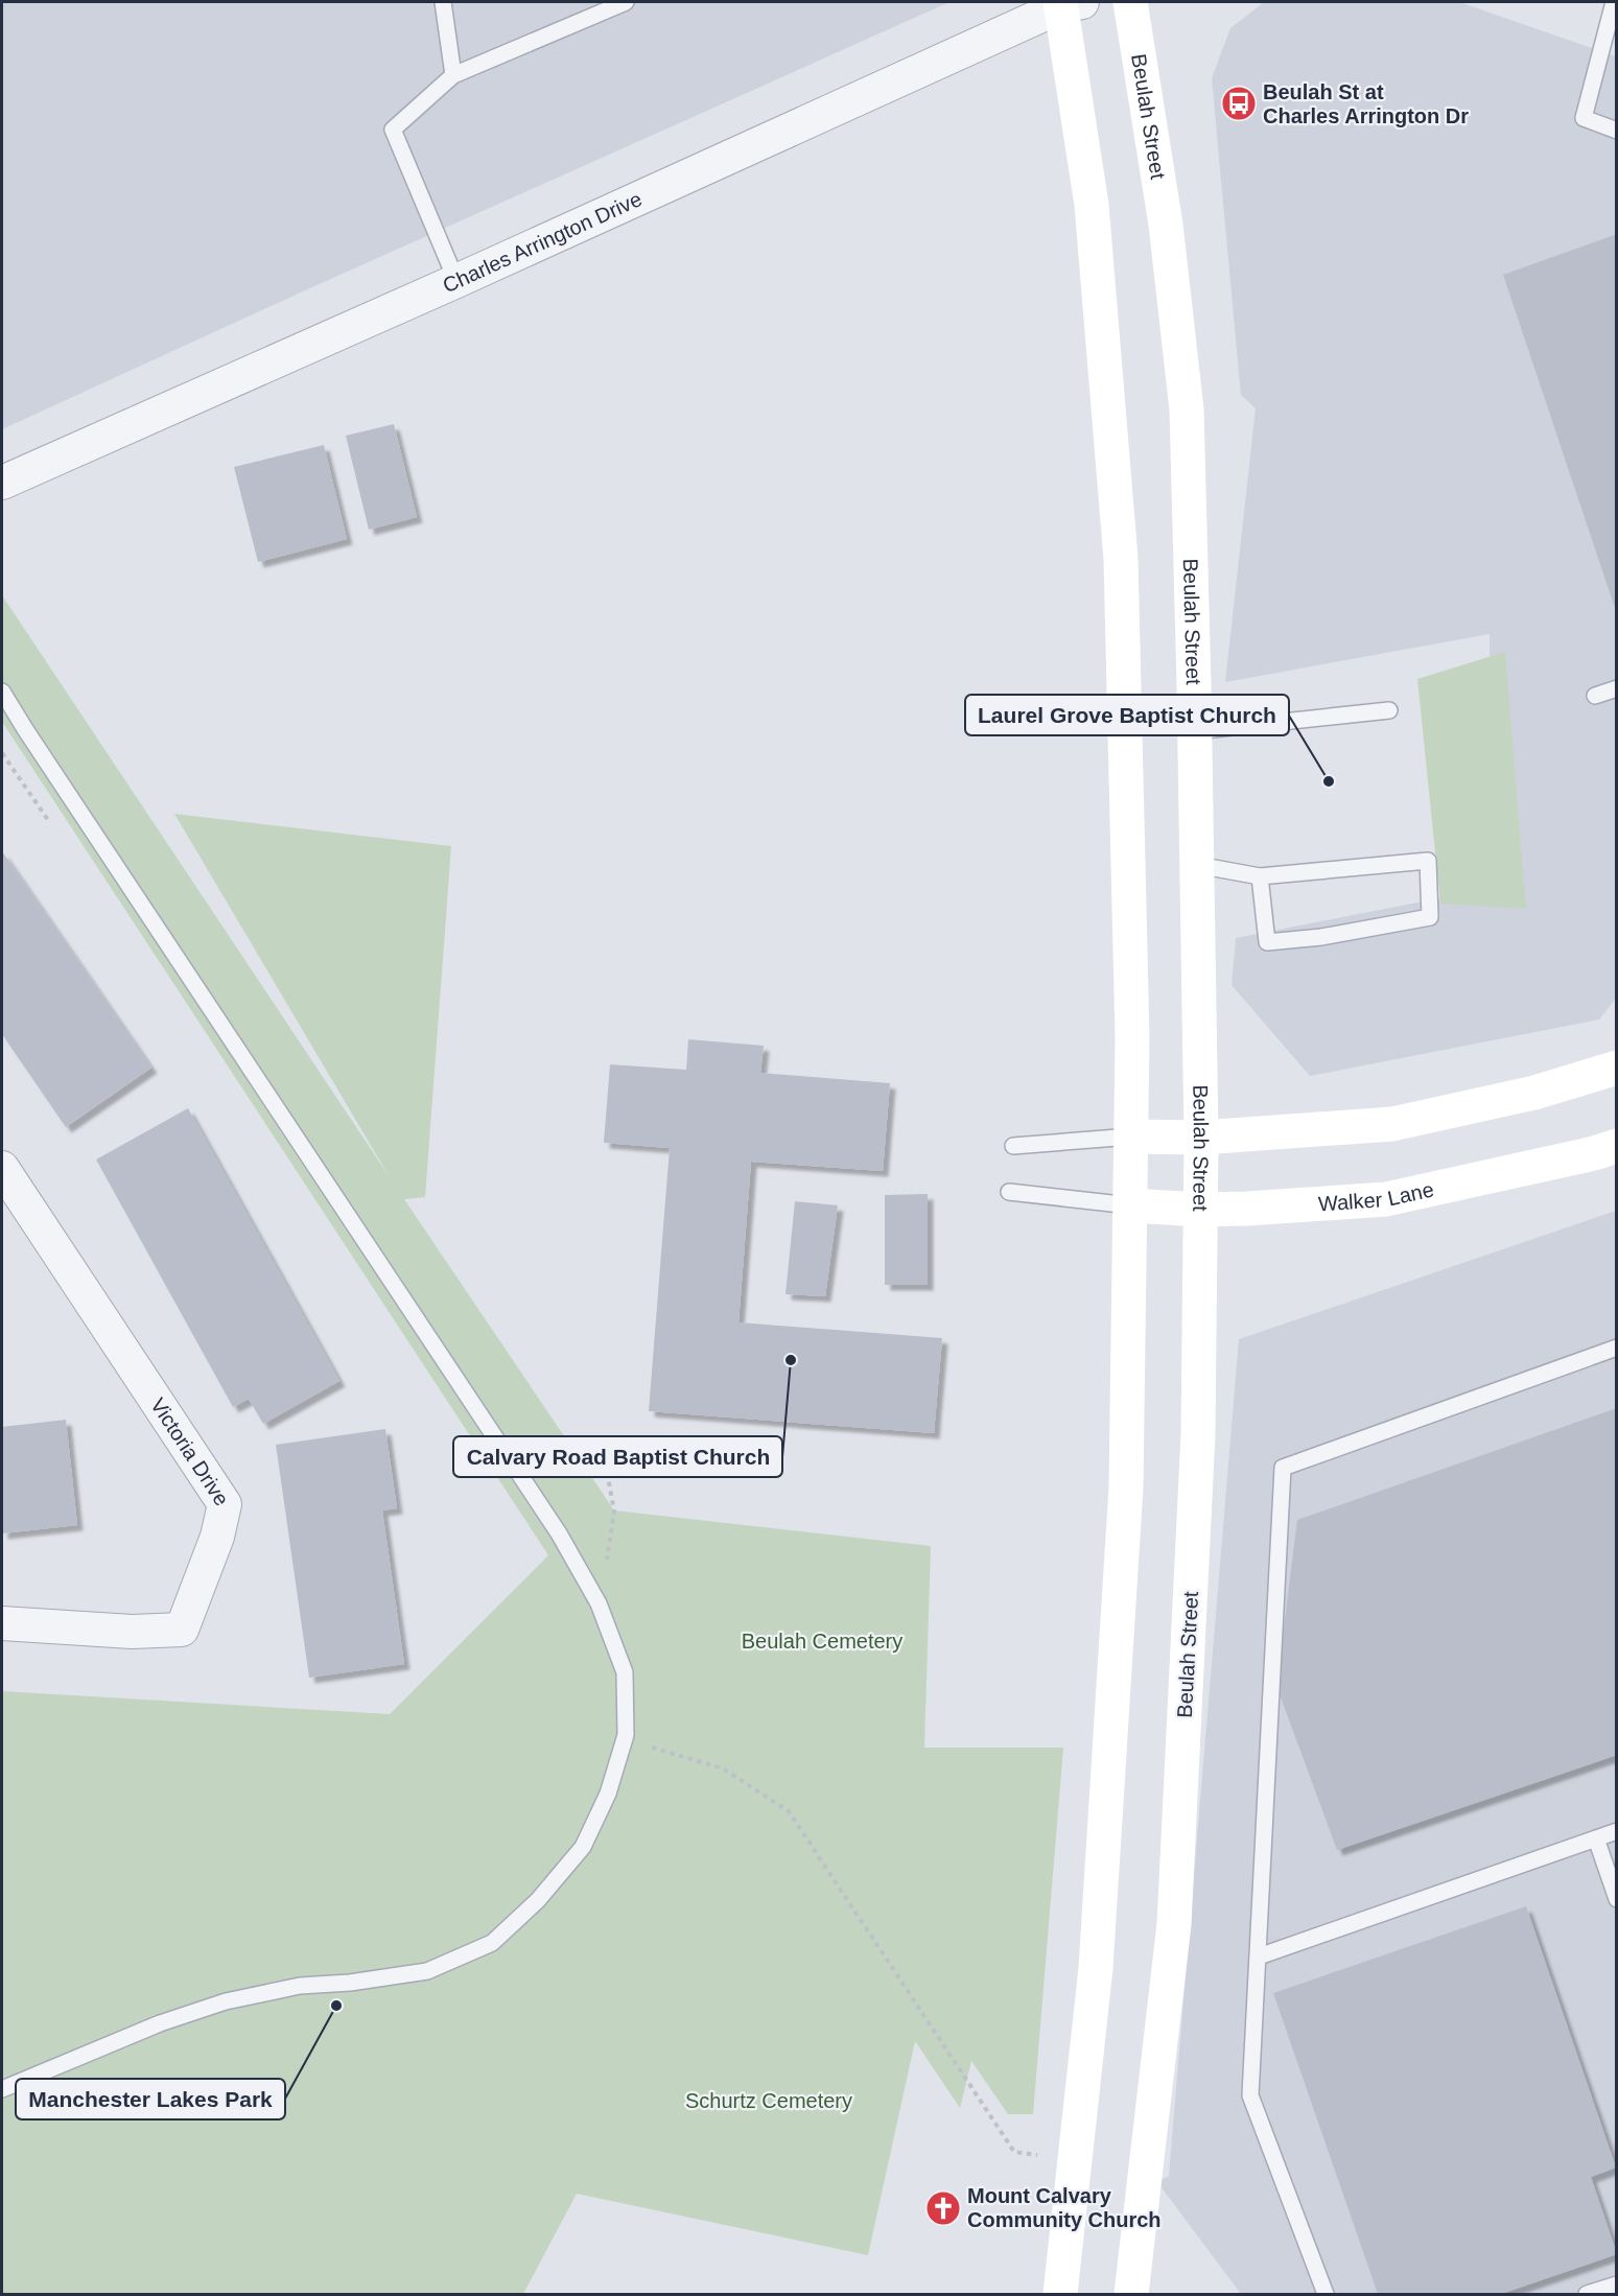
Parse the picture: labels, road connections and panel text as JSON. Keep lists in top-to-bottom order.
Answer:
{
  "streets": {
    "main road": ["Beulah Street", "Walker Lane"],
    "street": ["Charles Arrington Drive", "Victoria Drive"]
  },
  "crossings": [
    ["Beulah Street", "Walker Lane"]
  ],
  "parks": ["Beulah Cemetery", "Schurtz Cemetery"],
  "places": {
    "bus stop": ["Beulah St at Charles Arrington Dr"],
    "other": ["Laurel Grove Baptist Church", "Calvary Road Baptist Church", "Manchester Lakes Park"],
    "church": ["Mount Calvary Community Church"]
  }
}
